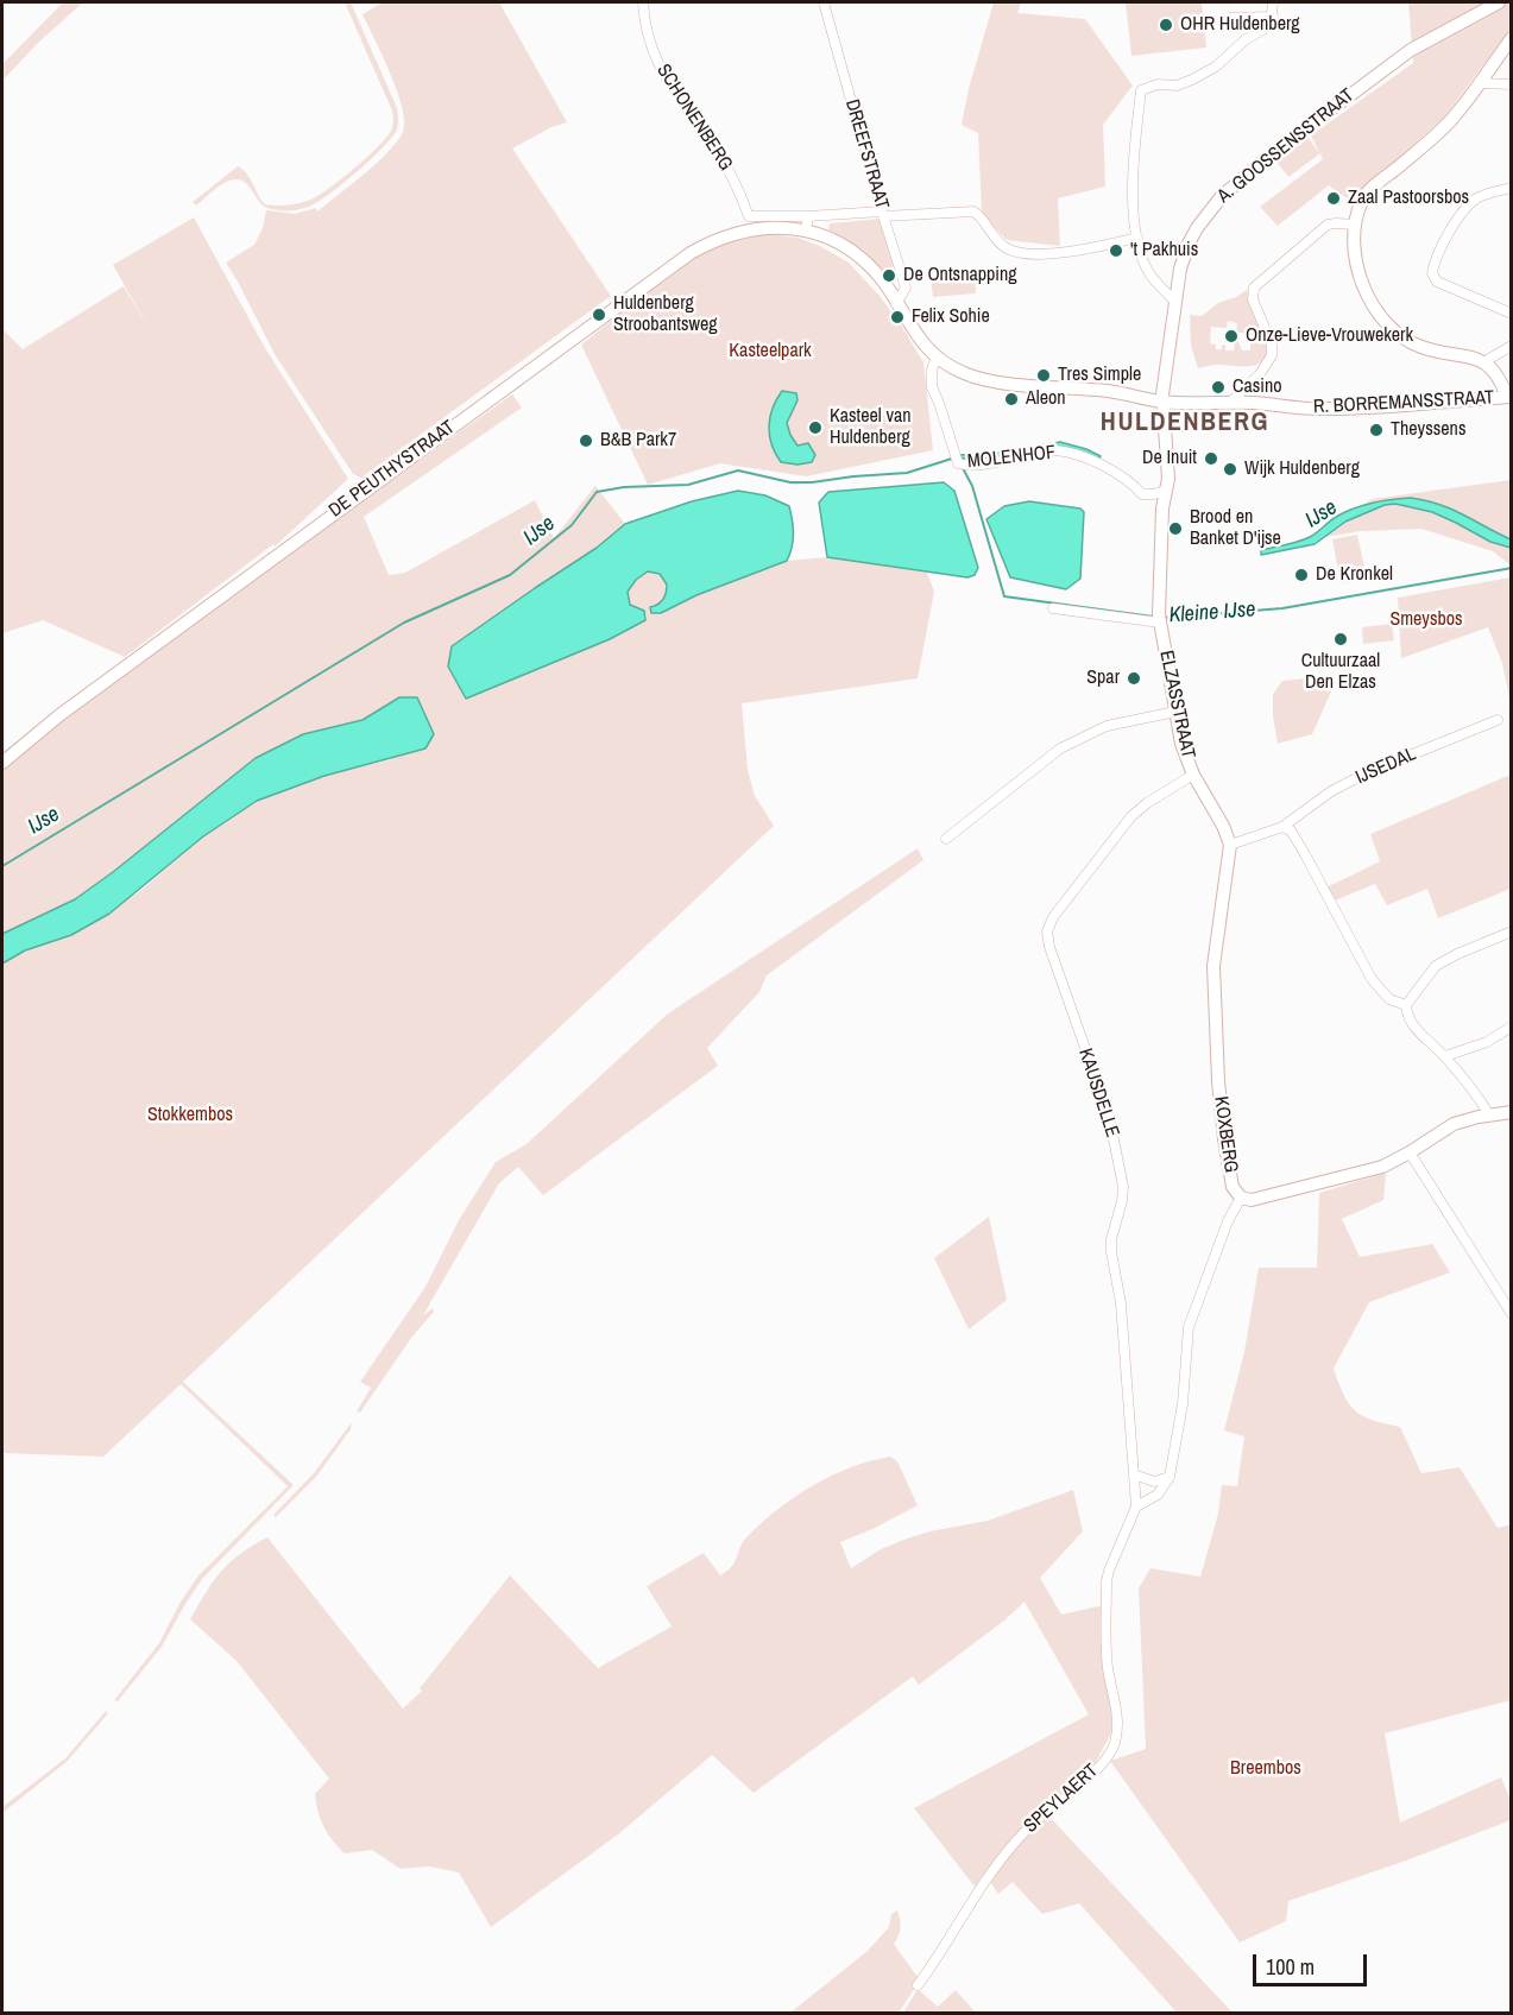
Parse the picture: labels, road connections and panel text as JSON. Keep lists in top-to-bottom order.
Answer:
{
  "streets": {
    "street": [
      "SCHONENBERG",
      "A. GOOSSENSSTRAAT",
      "DREEFSTRAAT",
      "R. BORREMANSSTRAAT",
      "MOLENHOF",
      "DE PEUTHYSTRAAT",
      "ELZASSTRAAT",
      "IJSEDAL",
      "KAUSDELLE",
      "KOXBERG",
      "SPEYLAERT"
    ]
  },
  "crossings": [
    ["A. GOOSSENSSTRAAT", "R. BORREMANSSTRAAT"],
    ["A. GOOSSENSSTRAAT", "MOLENHOF"],
    ["A. GOOSSENSSTRAAT", "DE PEUTHYSTRAAT"],
    ["A. GOOSSENSSTRAAT", "ELZASSTRAAT"],
    ["DREEFSTRAAT", "DE PEUTHYSTRAAT"],
    ["R. BORREMANSSTRAAT", "DE PEUTHYSTRAAT"],
    ["MOLENHOF", "DE PEUTHYSTRAAT"],
    ["MOLENHOF", "ELZASSTRAAT"],
    ["ELZASSTRAAT", "KAUSDELLE"],
    ["ELZASSTRAAT", "KOXBERG"],
    ["IJSEDAL", "KOXBERG"],
    ["KAUSDELLE", "SPEYLAERT"]
  ],
  "districts": ["HULDENBERG"],
  "water": ["IJse", "Kleine IJse"],
  "parks": [
    "Kasteelpark",
    "Smeysbos",
    "Stokkembos",
    "Breembos"
  ],
  "places": [
    "OHR Huldenberg",
    "Zaal Pastoorsbos",
    "'t Pakhuis",
    "De Ontsnapping",
    "Huldenberg Stroobantsweg",
    "Felix Sohie",
    "Onze-Lieve-Vrouwekerk",
    "Tres Simple",
    "Casino",
    "Aleon",
    "Kasteel van Huldenberg",
    "Theyssens",
    "B&B Park7",
    "De Inuit",
    "Wijk Huldenberg",
    "Brood en Banket D'ijse",
    "De Kronkel",
    "Cultuurzaal Den Elzas",
    "Spar"
  ],
  "scale_bar": "100 m"
}
